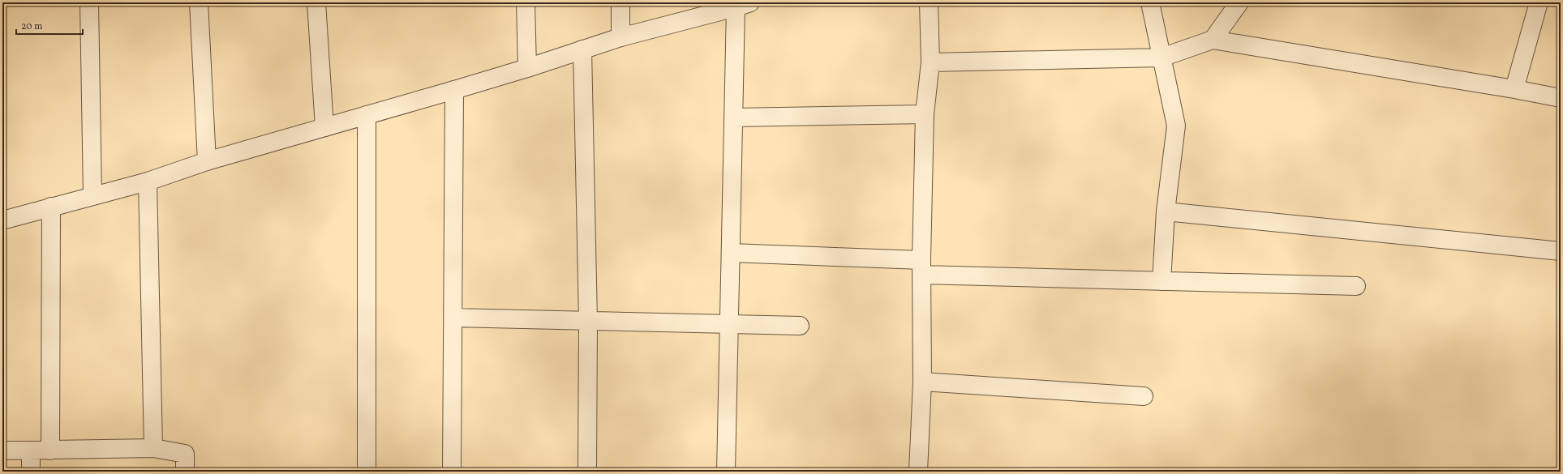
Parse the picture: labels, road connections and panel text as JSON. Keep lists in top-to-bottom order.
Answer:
{
  "scale_bar": "20 m"
}
